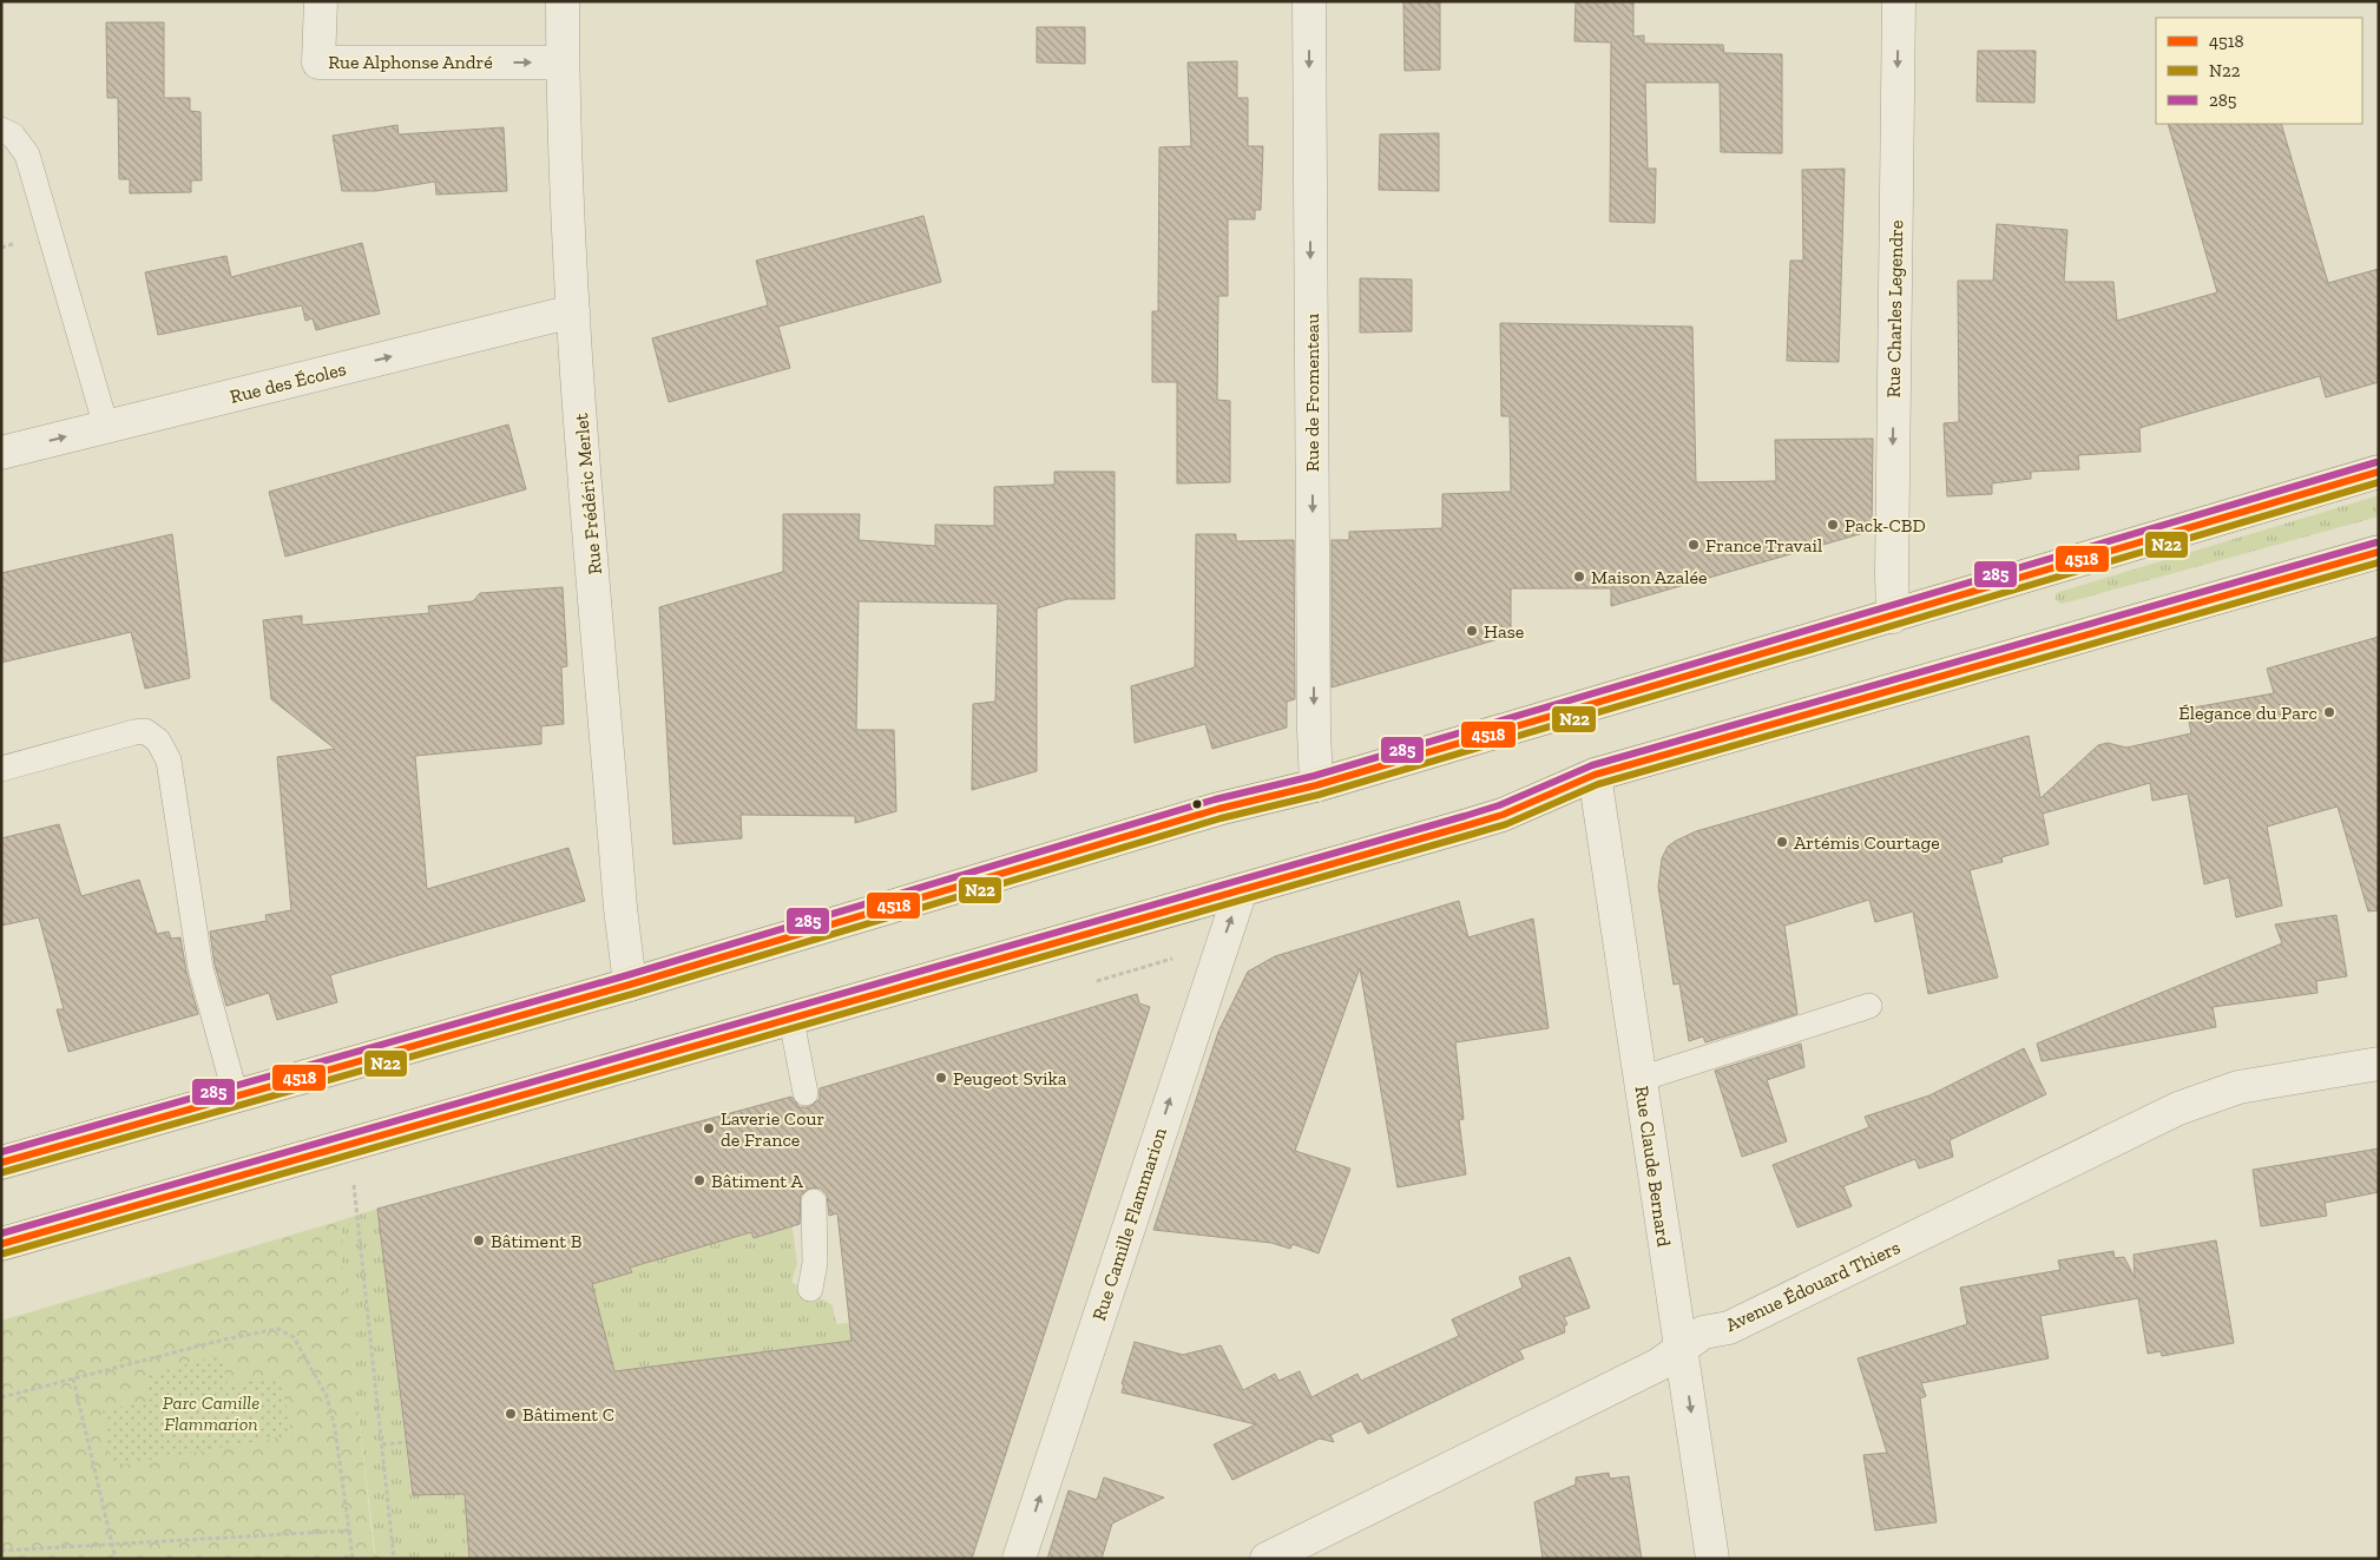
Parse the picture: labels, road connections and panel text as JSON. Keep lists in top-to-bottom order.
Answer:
{
  "streets": {
    "street": [
      "Rue Alphonse André",
      "Rue Charles Legendre",
      "Rue des Écoles",
      "Rue de Fromenteau",
      "Rue Frédéric Merlet",
      "Rue Claude Bernard",
      "Rue Camille Flammarion",
      "Avenue Édouard Thiers"
    ]
  },
  "crossings": [
    ["Rue Alphonse André", "Rue Frédéric Merlet"],
    ["Rue des Écoles", "Rue Frédéric Merlet"],
    ["Rue Claude Bernard", "Avenue Édouard Thiers"]
  ],
  "one_way": [
    "Rue Alphonse André",
    "Rue Charles Legendre",
    "Rue des Écoles",
    "Rue de Fromenteau",
    "Rue Camille Flammarion"
  ],
  "parks": ["Parc Camille Flammarion"],
  "places": [
    "Pack-CBD",
    "France Travail",
    "Maison Azalée",
    "Hase",
    "Élegance du Parc",
    "Artémis Courtage",
    "Peugeot Svika",
    "Laverie Cour de France",
    "Bâtiment A",
    "Bâtiment B",
    "Bâtiment C"
  ],
  "lines": ["transit line 285", "transit line 4518", "transit line N22"],
  "legend": ["4518", "N22", "285"]
}
